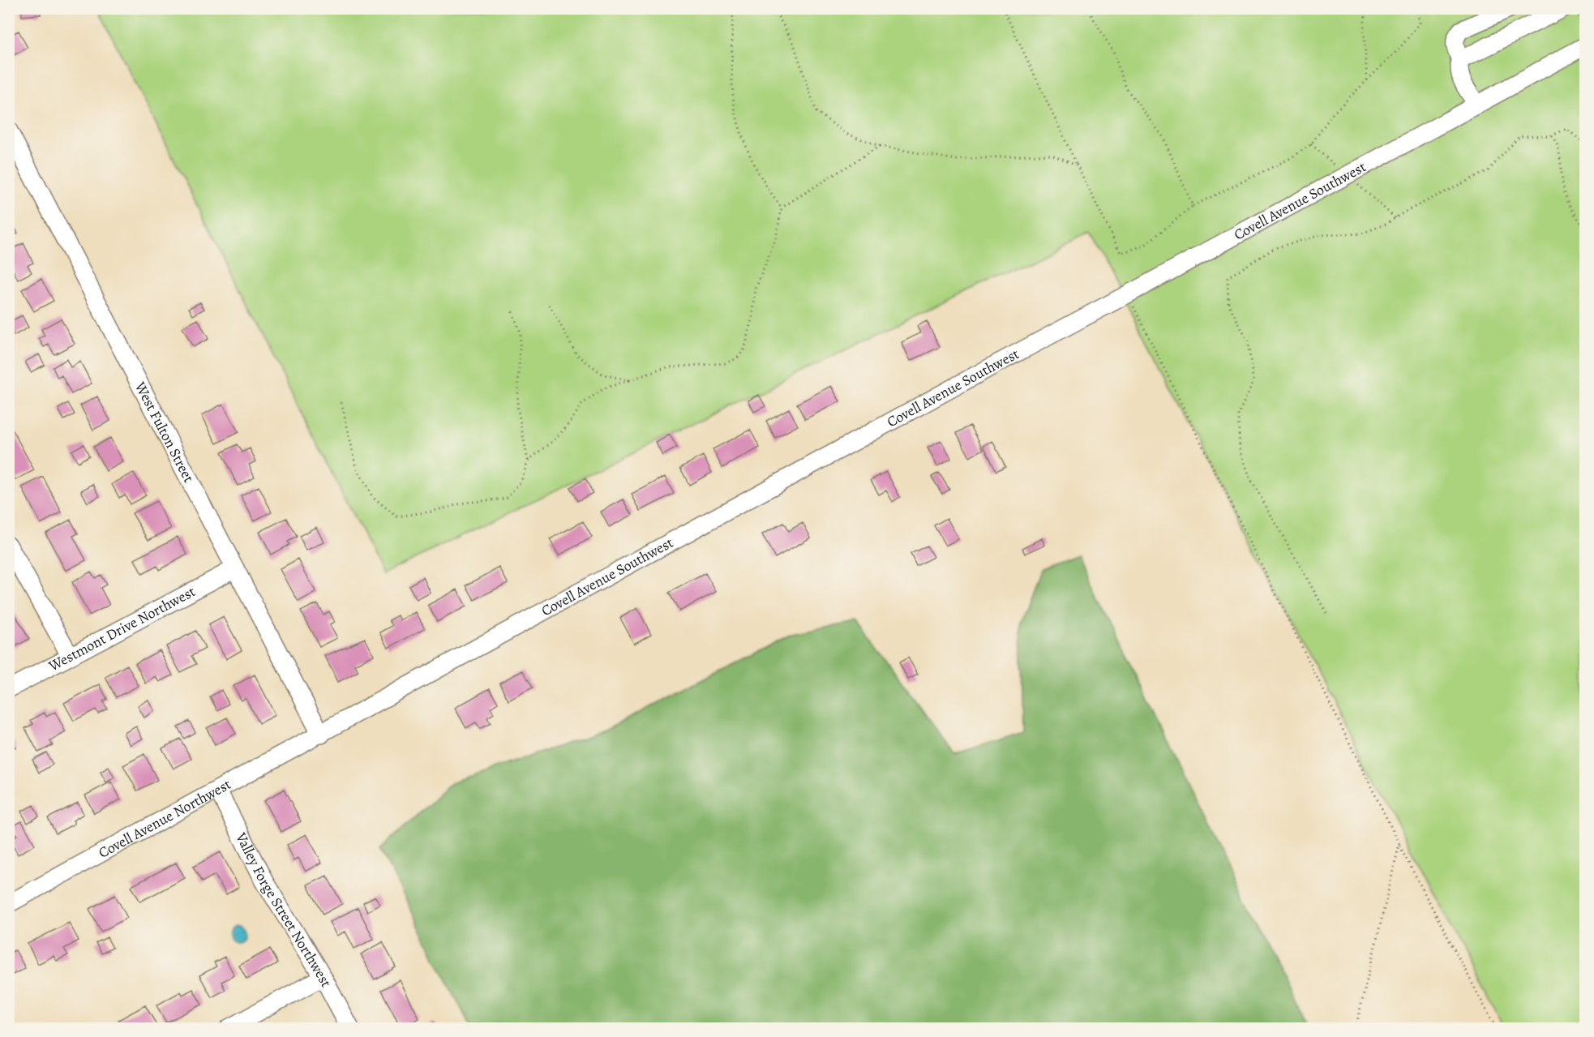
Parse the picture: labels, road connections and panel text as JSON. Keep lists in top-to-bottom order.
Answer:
{
  "streets": {
    "street": [
      "Covell Avenue Southwest",
      "West Fulton Street",
      "Westmont Drive Northwest",
      "Covell Avenue Northwest",
      "Valley Forge Street Northwest"
    ]
  },
  "crossings": [
    ["Covell Avenue Southwest", "West Fulton Street"],
    ["Covell Avenue Southwest", "Covell Avenue Northwest"],
    ["West Fulton Street", "Westmont Drive Northwest"],
    ["West Fulton Street", "Covell Avenue Northwest"],
    ["Covell Avenue Northwest", "Valley Forge Street Northwest"]
  ]
}
